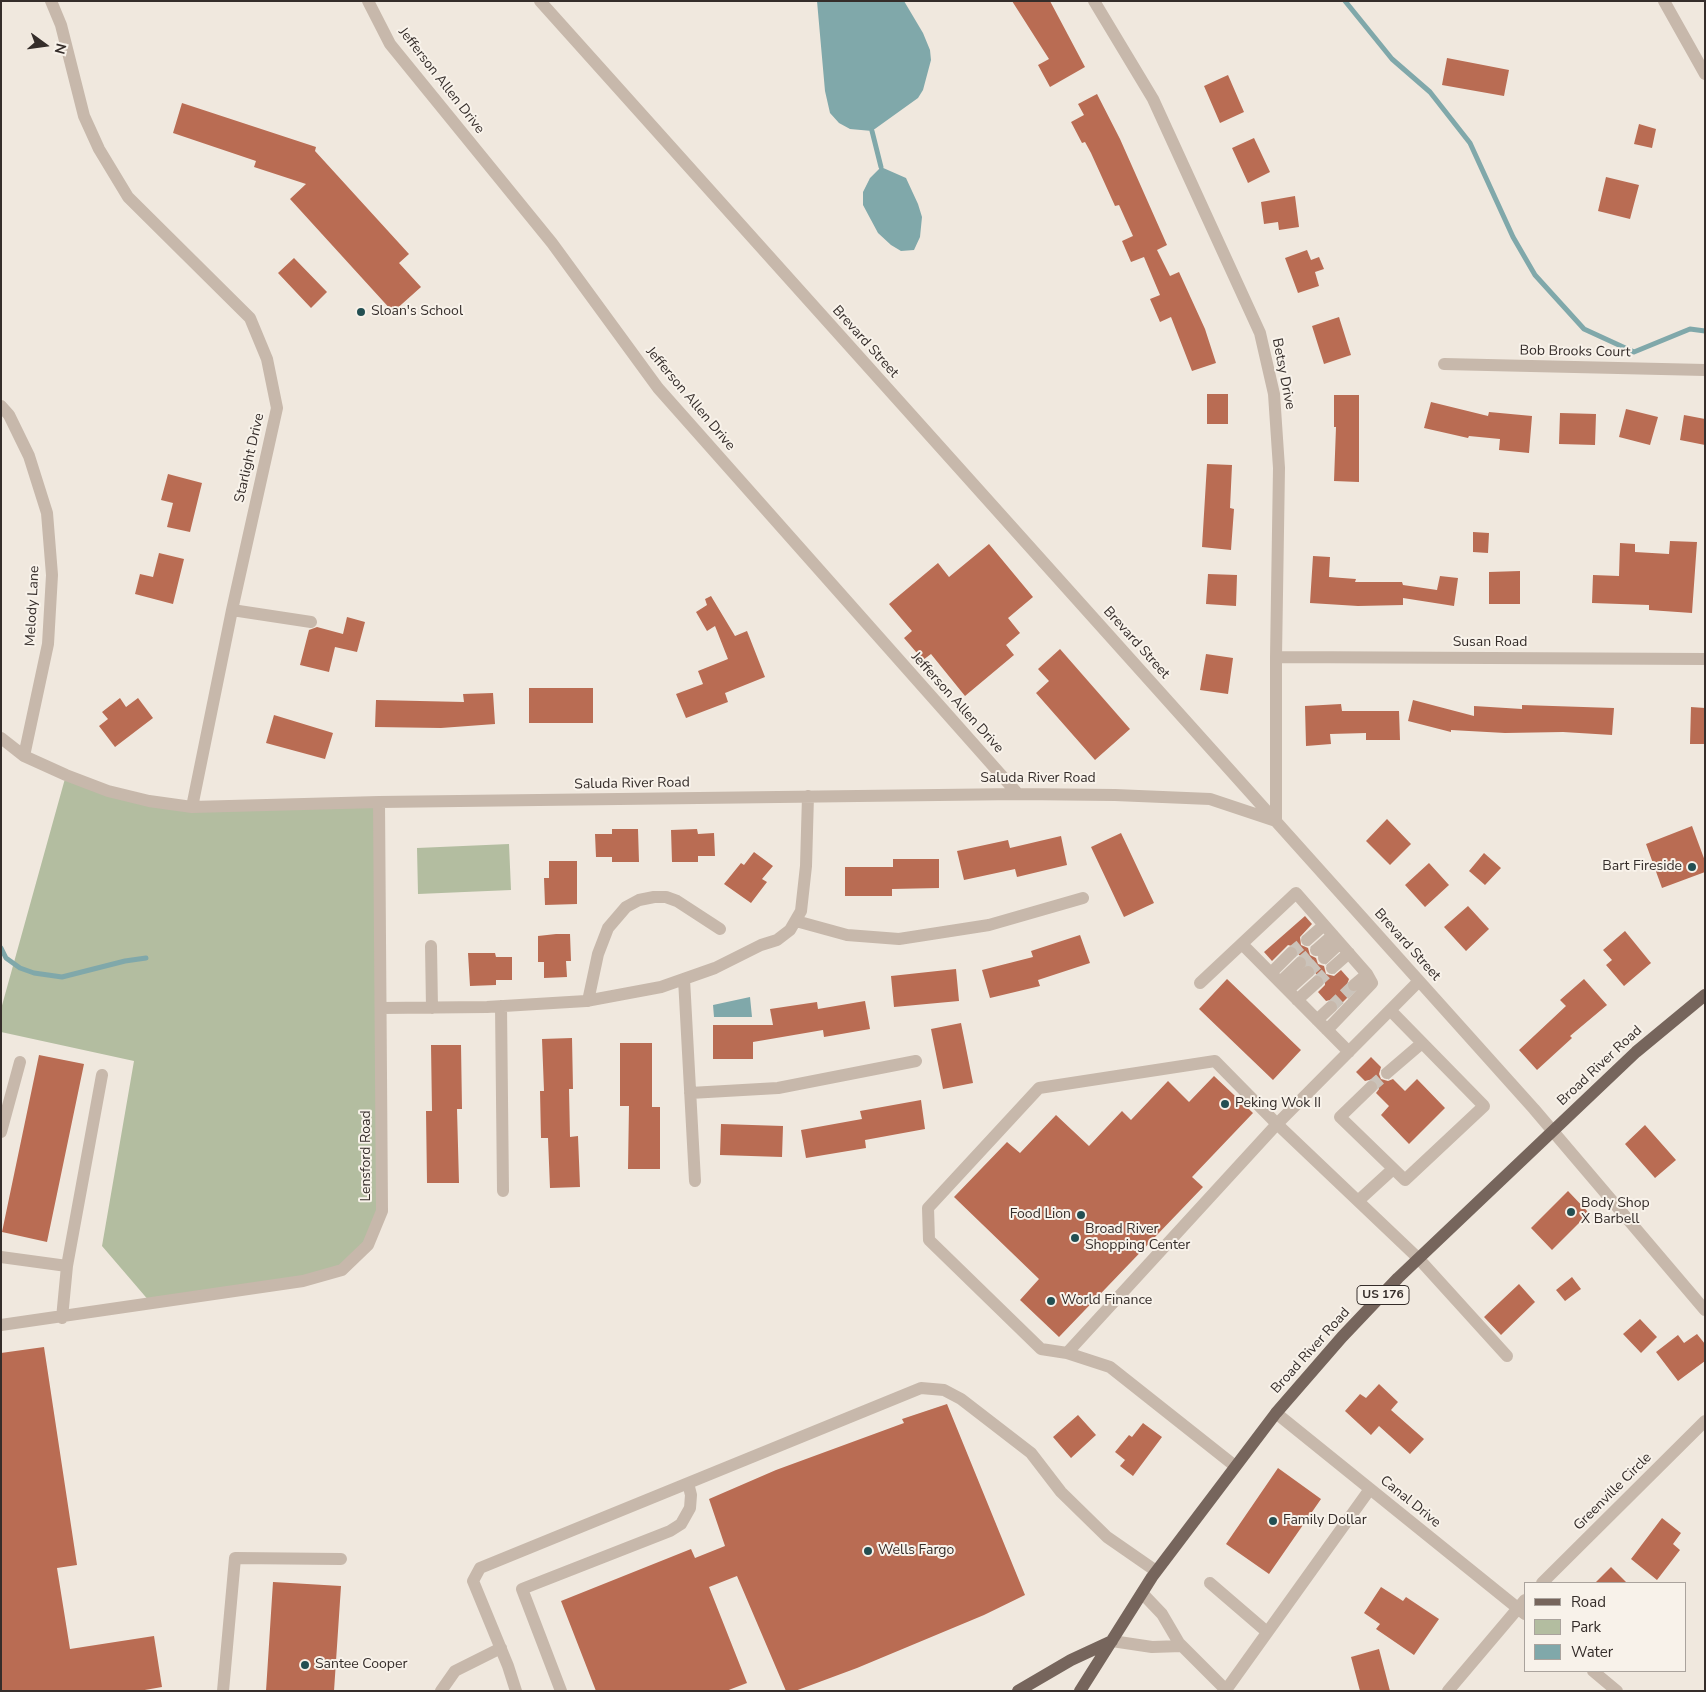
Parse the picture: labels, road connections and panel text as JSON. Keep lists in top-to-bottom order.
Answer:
{
  "streets": {
    "main road": ["Broad River Road", "US 176"],
    "street": [
      "Jefferson Allen Drive",
      "Brevard Street",
      "Bob Brooks Court",
      "Betsy Drive",
      "Starlight Drive",
      "Melody Lane",
      "Susan Road",
      "Saluda River Road",
      "Lensford Road",
      "Greenville Circle",
      "Canal Drive"
    ]
  },
  "crossings": [
    ["Jefferson Allen Drive", "Saluda River Road"],
    ["Brevard Street", "Betsy Drive"],
    ["Brevard Street", "Saluda River Road"],
    ["Brevard Street", "Broad River Road"],
    ["Betsy Drive", "Susan Road"],
    ["Betsy Drive", "Saluda River Road"],
    ["Starlight Drive", "Saluda River Road"],
    ["Melody Lane", "Saluda River Road"],
    ["Saluda River Road", "Lensford Road"],
    ["Broad River Road", "Canal Drive"]
  ],
  "places": [
    "Sloan's School",
    "Bart Fireside",
    "Peking Wok II",
    "Body Shop X Barbell",
    "Food Lion",
    "Broad River Shopping Center",
    "World Finance",
    "Family Dollar",
    "Wells Fargo",
    "Santee Cooper"
  ],
  "legend": ["Road", "Park", "Water"],
  "north": "right"
}
